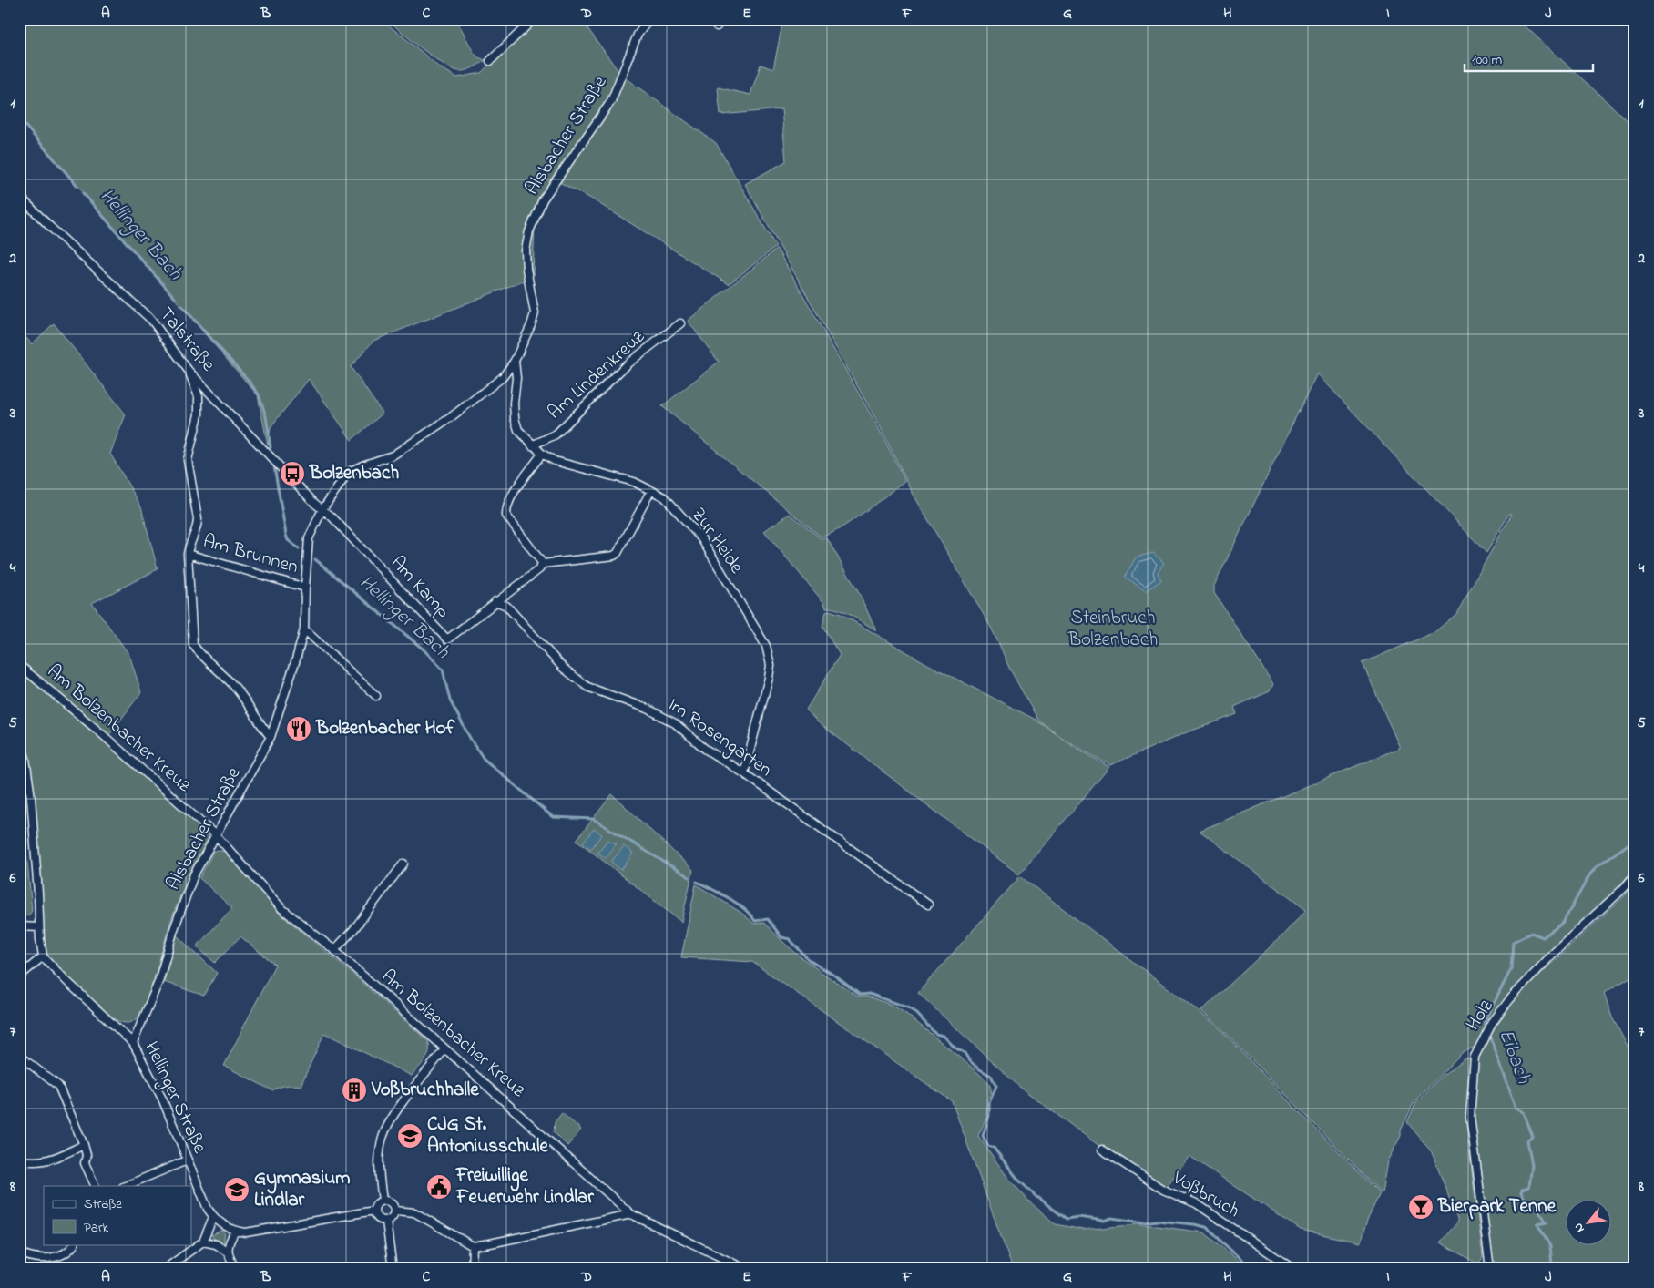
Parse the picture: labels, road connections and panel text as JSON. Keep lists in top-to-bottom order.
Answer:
{
  "streets": {
    "street": [
      "Alsbacher Straße",
      "Talstraße",
      "Am Lindenkreuz",
      "Zur Heide",
      "Am Brunnen",
      "Am Kamp",
      "Am Bolzenbacher Kreuz",
      "Im Rosengarten",
      "Holz",
      "Hellinger Straße",
      "Voßbruch"
    ]
  },
  "crossings": [
    ["Alsbacher Straße", "Talstraße"],
    ["Alsbacher Straße", "Zur Heide"],
    ["Alsbacher Straße", "Am Brunnen"],
    ["Alsbacher Straße", "Am Kamp"],
    ["Alsbacher Straße", "Am Bolzenbacher Kreuz"],
    ["Alsbacher Straße", "Hellinger Straße"],
    ["Talstraße", "Am Kamp"],
    ["Am Lindenkreuz", "Zur Heide"],
    ["Zur Heide", "Im Rosengarten"],
    ["Am Kamp", "Im Rosengarten"]
  ],
  "water": ["Hellinger Bach", "Eibach"],
  "parks": ["Steinbruch Bolzenbach"],
  "places": {
    "bus stop": ["Bolzenbach"],
    "restaurant": ["Bolzenbacher Hof"],
    "building": ["Voßbruchhalle"],
    "school or university": ["CJG St. Antoniusschule", "Gymnasium Lindlar"],
    "public building": ["Freiwillige Feuerwehr Lindlar"],
    "bar": ["Bierpark Tenne"]
  },
  "legend": ["Straße", "Park"],
  "scale_bar": "100 m",
  "north": "bottom left",
  "grid": {
    "columns": [
      "A",
      "B",
      "C",
      "D",
      "E",
      "F",
      "G",
      "H",
      "I",
      "J"
    ],
    "rows": [
      "1",
      "2",
      "3",
      "4",
      "5",
      "6",
      "7",
      "8"
    ]
  }
}
